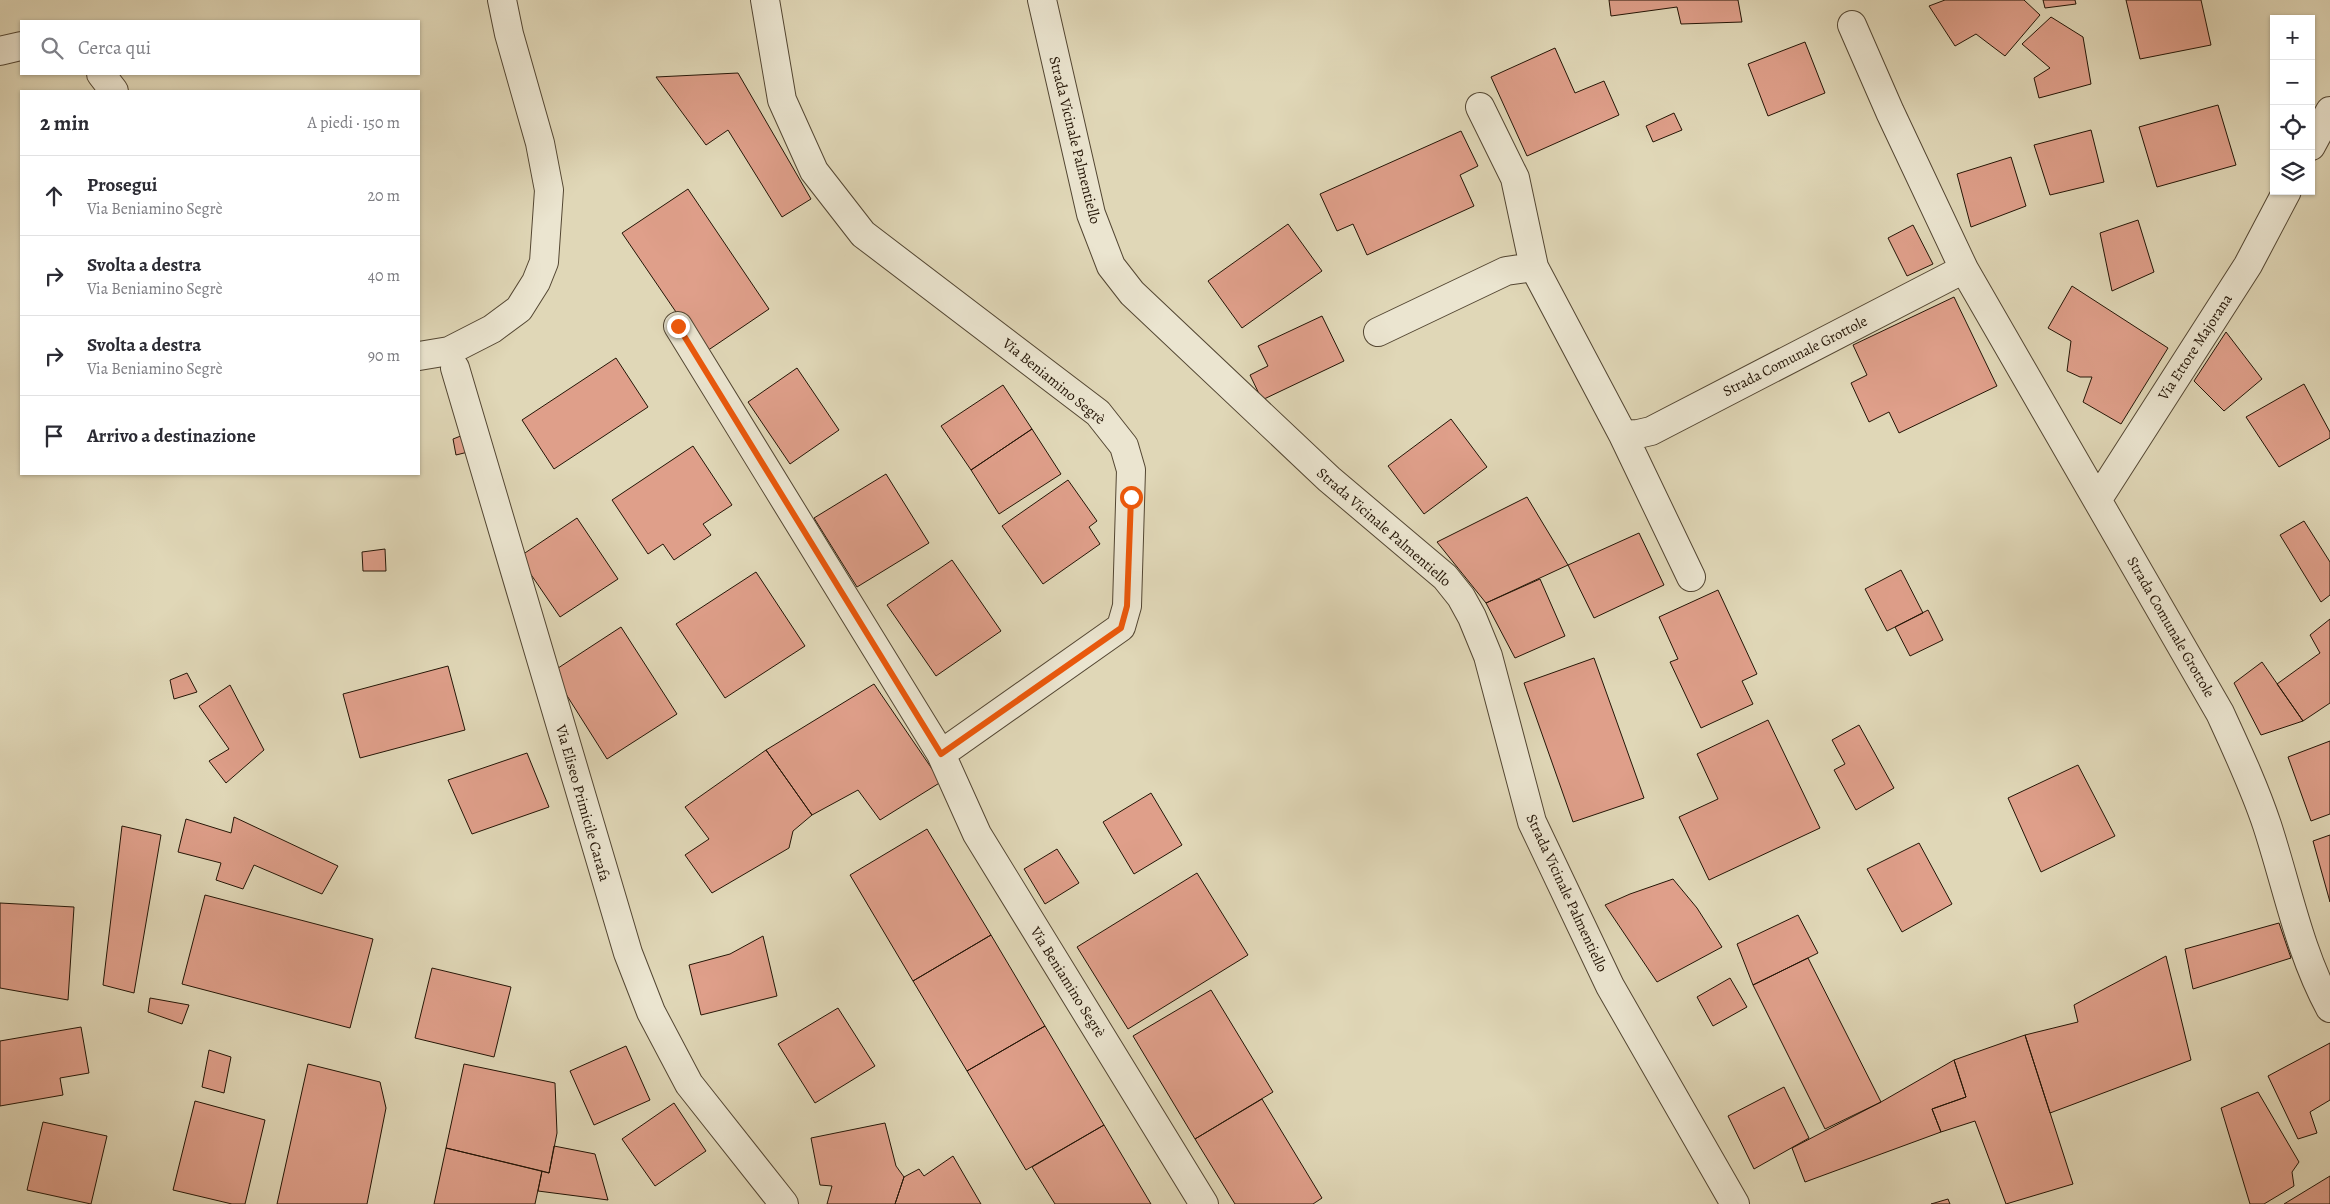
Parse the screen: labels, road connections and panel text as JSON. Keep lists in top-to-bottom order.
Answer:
{
  "streets": {
    "street": [
      "Strada Vicinale Palmentiello",
      "Via Ettore Majorana",
      "Strada Comunale Grottole",
      "Via Beniamino Segrè",
      "Via Eliseo Primicile Carafa"
    ]
  },
  "crossings": [
    ["Via Ettore Majorana", "Strada Comunale Grottole"]
  ],
  "page": {
    "map_buttons": ["+", "−"],
    "search": "Cerca qui",
    "heading": ["2 min", "A piedi · 150 m"],
    "list": [
      ["Prosegui", "Via Beniamino Segrè", "20 m"],
      ["Svolta a destra", "Via Beniamino Segrè", "40 m"],
      ["Svolta a destra", "Via Beniamino Segrè", "90 m"],
      "Arrivo a destinazione"
    ]
  }
}
